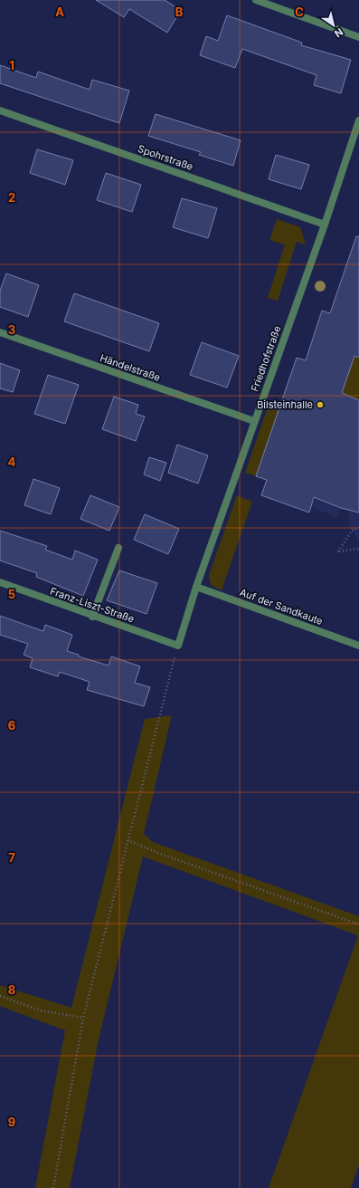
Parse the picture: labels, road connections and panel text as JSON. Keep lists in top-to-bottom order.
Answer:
{
  "streets": {
    "street": [
      "Spohrstraße",
      "Friedhofstraße",
      "Händelstraße",
      "Franz-Liszt-Straße",
      "Auf der Sandkaute"
    ]
  },
  "crossings": [
    ["Spohrstraße", "Friedhofstraße"],
    ["Friedhofstraße", "Händelstraße"],
    ["Friedhofstraße", "Franz-Liszt-Straße"],
    ["Friedhofstraße", "Auf der Sandkaute"]
  ],
  "places": ["Bilsteinhalle"],
  "north": "bottom right",
  "grid": {
    "columns": ["A", "B", "C"],
    "rows": [
      "1",
      "2",
      "3",
      "4",
      "5",
      "6",
      "7",
      "8",
      "9"
    ]
  }
}
